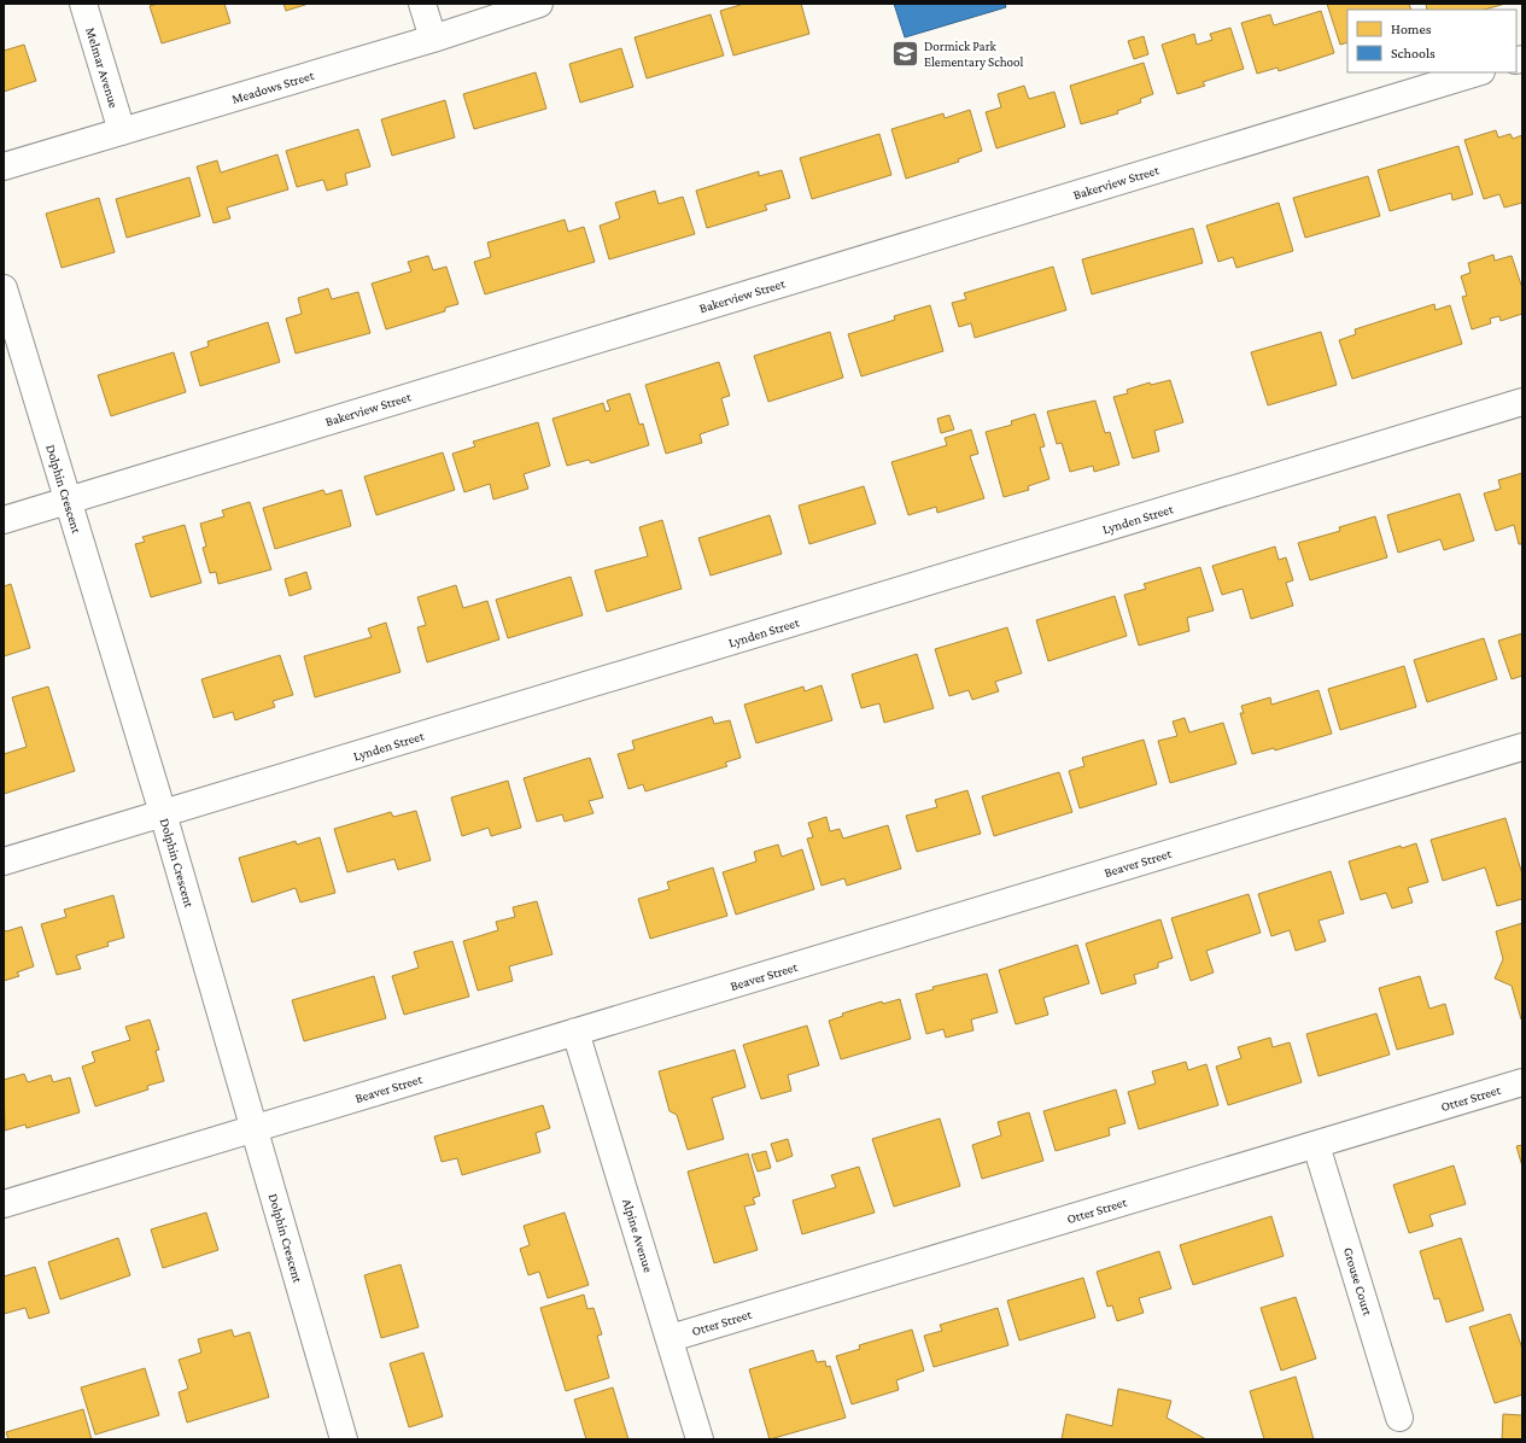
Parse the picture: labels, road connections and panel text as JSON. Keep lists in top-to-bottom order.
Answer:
{
  "streets": {
    "street": [
      "Melmar Avenue",
      "Meadows Street",
      "Bakerview Street",
      "Dolphin Crescent",
      "Lynden Street",
      "Beaver Street",
      "Otter Street",
      "Alpine Avenue",
      "Grouse Court"
    ]
  },
  "crossings": [
    ["Melmar Avenue", "Meadows Street"],
    ["Bakerview Street", "Dolphin Crescent"],
    ["Dolphin Crescent", "Lynden Street"],
    ["Dolphin Crescent", "Beaver Street"],
    ["Beaver Street", "Alpine Avenue"],
    ["Otter Street", "Alpine Avenue"],
    ["Otter Street", "Grouse Court"]
  ],
  "places": {
    "school or university": ["Dormick Park Elementary School"]
  },
  "legend": ["Homes", "Schools"]
}
